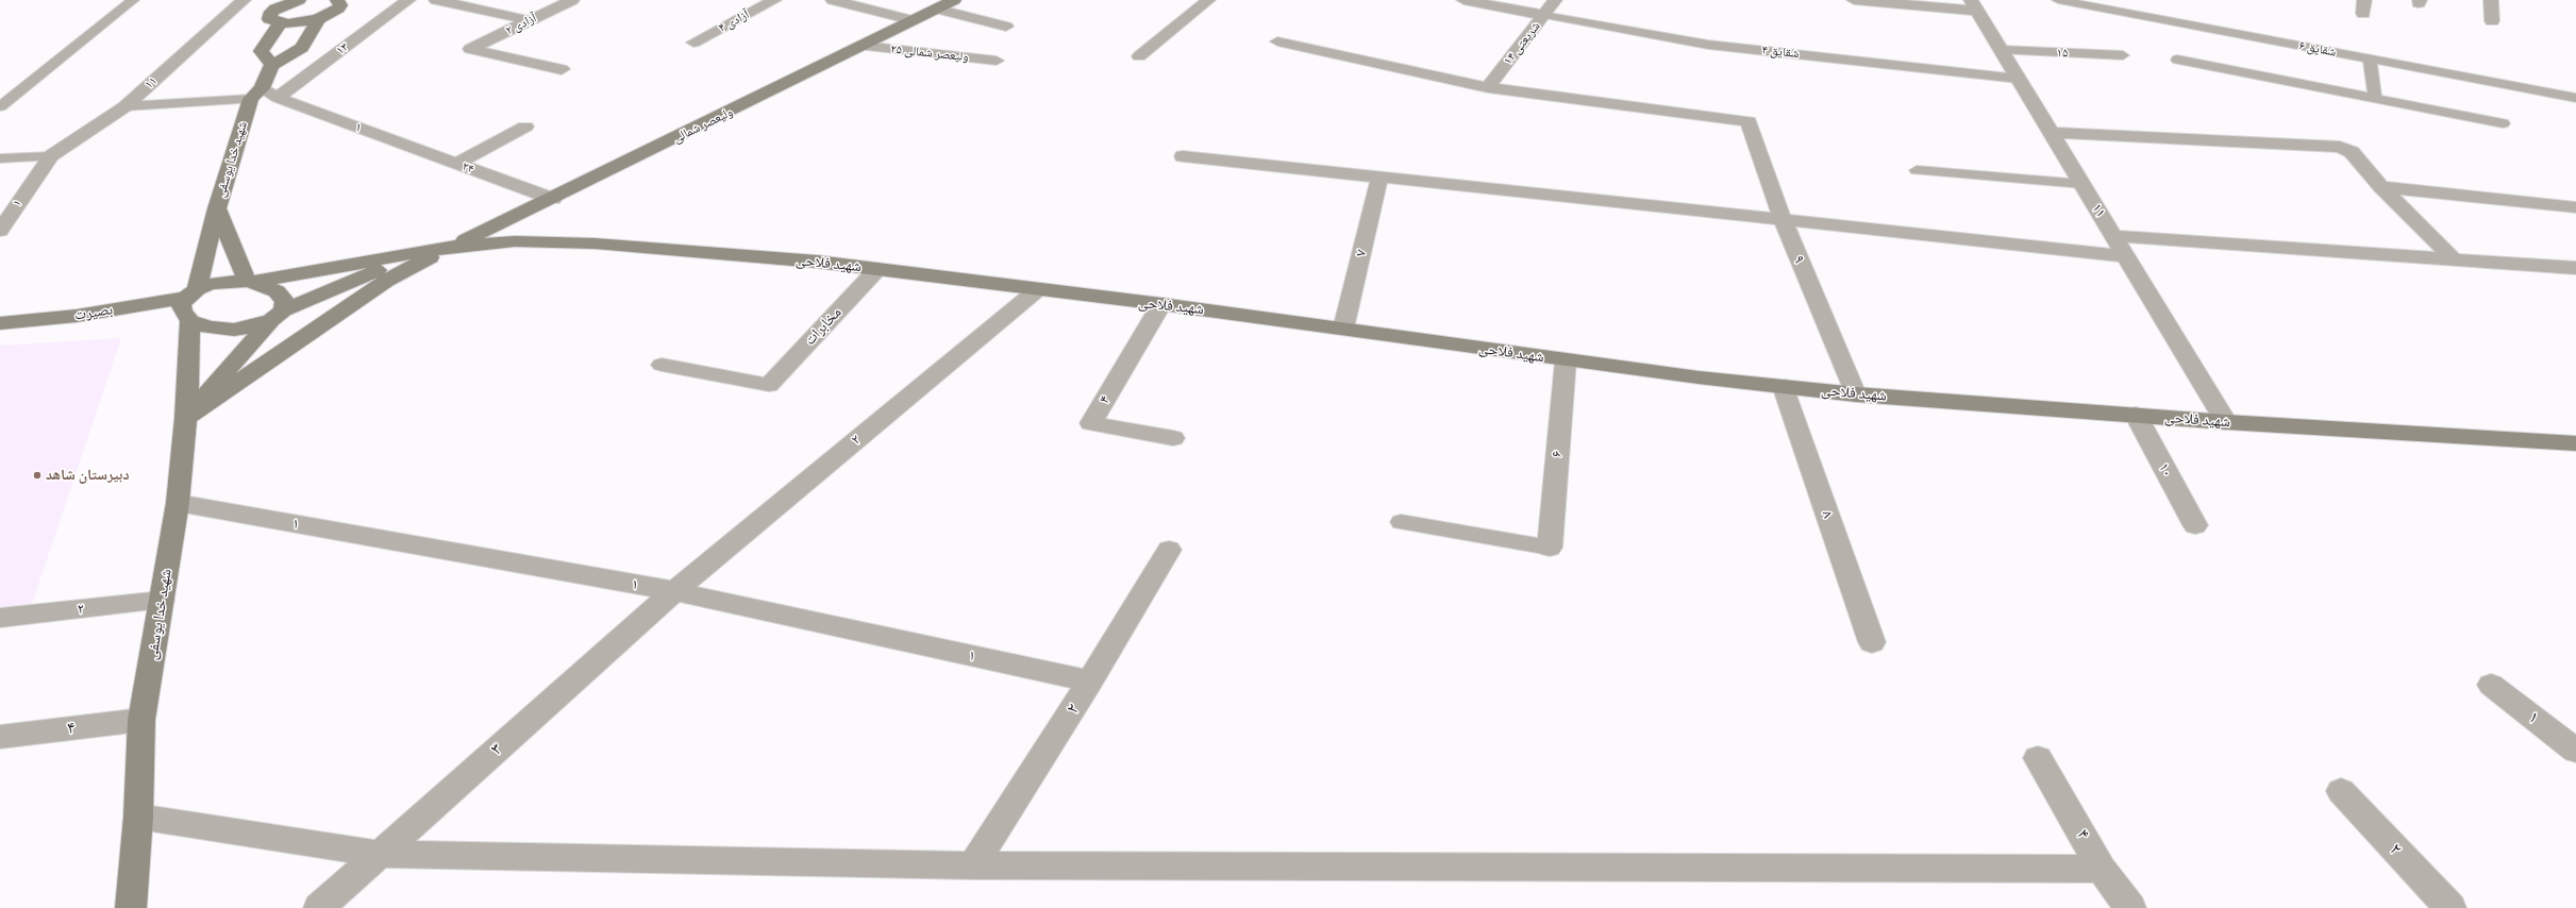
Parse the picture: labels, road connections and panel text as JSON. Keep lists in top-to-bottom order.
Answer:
{
  "streets": {
    "street": [
      "آزادی ۴",
      "آزادی ۲",
      "شریعتی ۱۴",
      "۱۳",
      "ولیعصر شمالی ۲۵",
      "۱۱",
      "ولیعصر شمالی",
      "۱",
      "شهید خدا یوسفی",
      "۲۴",
      "۷",
      "۹",
      "شهید فلاحی",
      "بصیرت",
      "مخابرات",
      "۴",
      "۲",
      "۶",
      "۱۰",
      "۸",
      "۳"
    ],
    "lane": ["شقایق ۶", "شقایق ۴", "۱۵"]
  },
  "crossings": [
    ["شریعتی ۱۴", "شقایق ۴"],
    ["شریعتی ۱۴", "۹"],
    ["۱۳", "۱"],
    ["شقایق ۴", "۱۱"],
    ["ولیعصر شمالی ۲۵", "ولیعصر شمالی"],
    ["۱۵", "۱۱"],
    ["۱۱", "۱"],
    ["۱۱", "شهید فلاحی"],
    ["ولیعصر شمالی", "۲۴"],
    ["ولیعصر شمالی", "شهید فلاحی"],
    ["۱", "شهید خدا یوسفی"],
    ["۱", "۲۴"],
    ["۱", "۲"],
    ["۱", "۳"],
    ["شهید خدا یوسفی", "بصیرت"],
    ["شهید خدا یوسفی", "۴"],
    ["شهید خدا یوسفی", "۲"],
    ["۷", "شهید فلاحی"],
    ["۹", "شهید فلاحی"],
    ["شهید فلاحی", "مخابرات"],
    ["شهید فلاحی", "۴"],
    ["شهید فلاحی", "۲"],
    ["شهید فلاحی", "۶"],
    ["شهید فلاحی", "۱۰"],
    ["شهید فلاحی", "۸"],
    ["۲", "۳"]
  ],
  "places": ["دبیرستان شاهد"]
}
